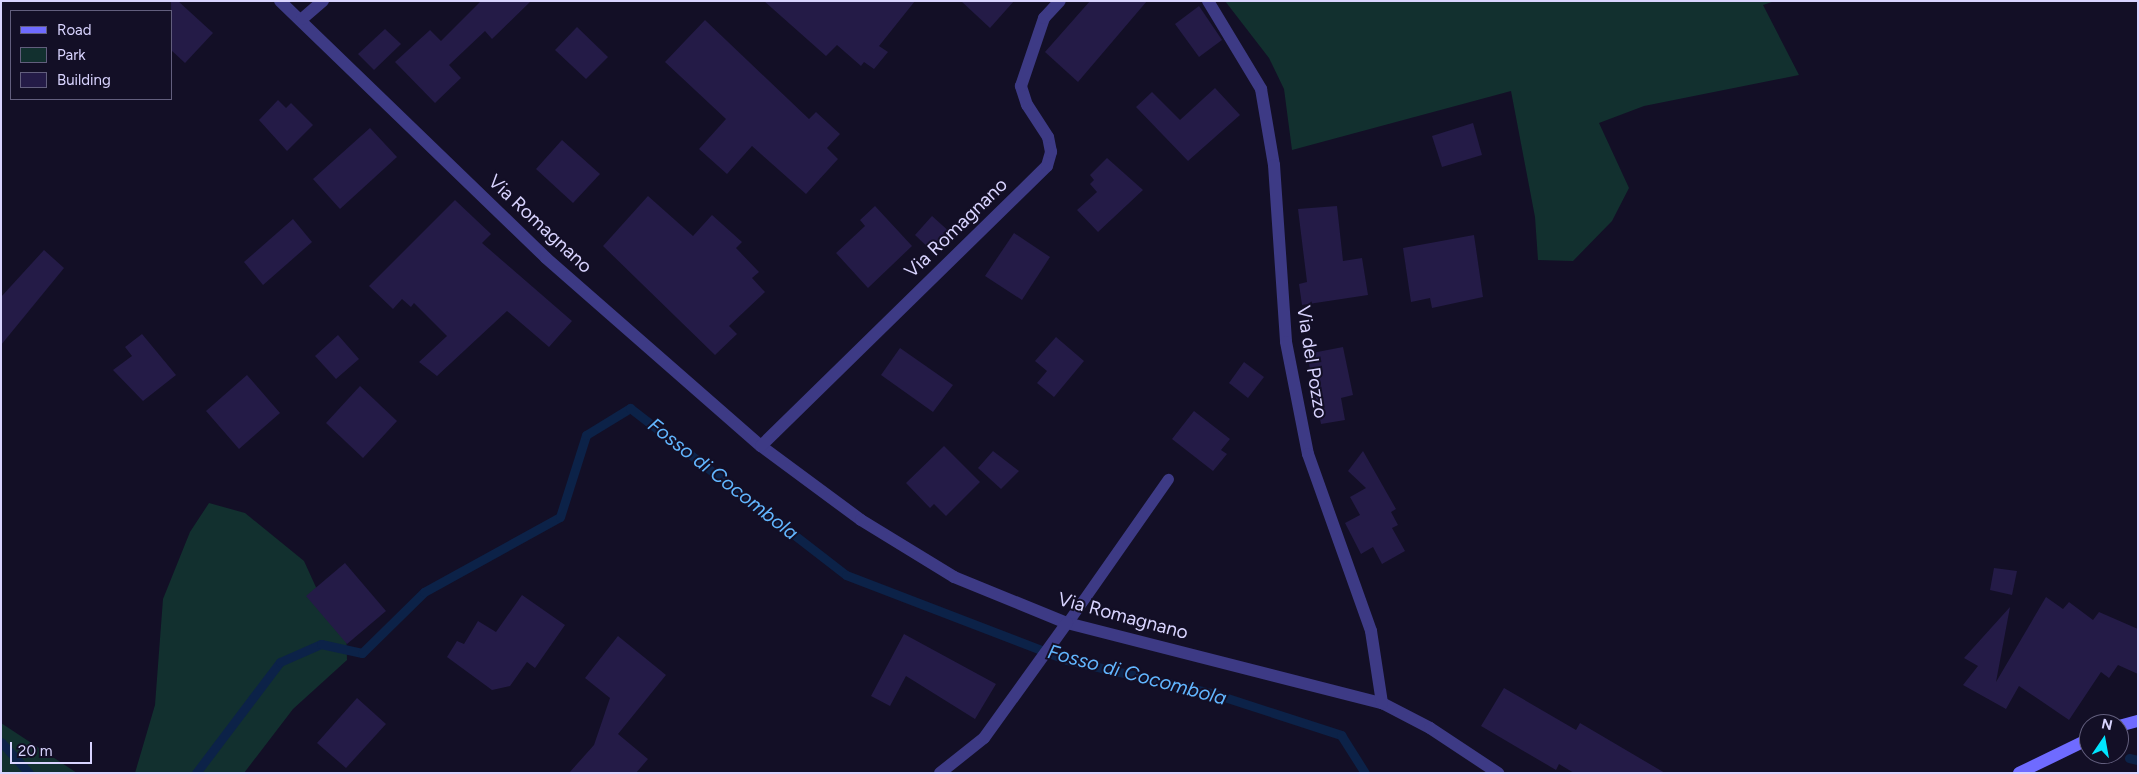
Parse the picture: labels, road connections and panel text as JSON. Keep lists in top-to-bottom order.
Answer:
{
  "streets": {
    "street": ["Via Romagnano", "Via del Pozzo"]
  },
  "crossings": [
    ["Via Romagnano", "Via del Pozzo"]
  ],
  "water": ["Fosso di Cocombola"],
  "legend": ["Road", "Park", "Building"],
  "scale_bar": "20 m",
  "north": "top"
}
